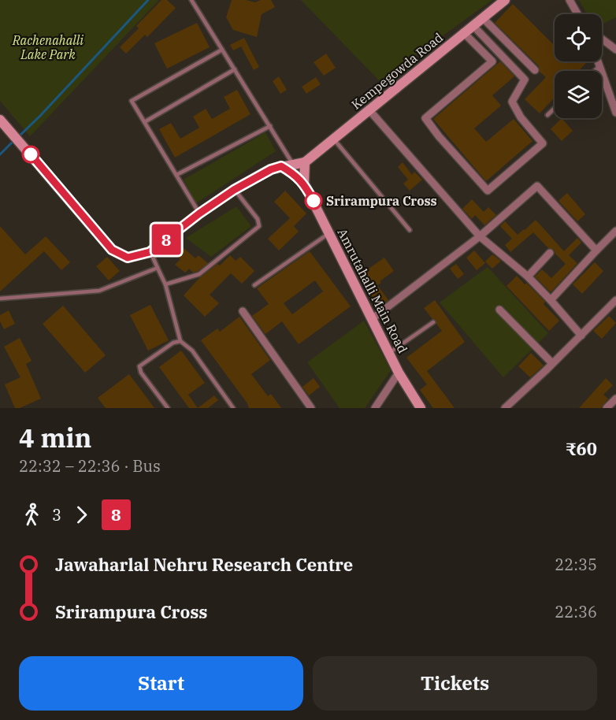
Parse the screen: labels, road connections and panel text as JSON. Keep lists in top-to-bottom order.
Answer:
{
  "streets": {
    "street": ["Kempegowda Road", "Amrutahalli Main Road"]
  },
  "parks": ["Rachenahalli Lake Park"],
  "places": ["Srirampura Cross"],
  "lines": ["bus line 8"],
  "page": {
    "on_map": "8",
    "heading": ["4 min", "22:32 – 22:36 · Bus", "₹60"],
    "legs": ["3", "8"],
    "list": [
      {
        "name": "Jawaharlal Nehru Research Centre",
        "value": "22:35"
      },
      {
        "name": "Srirampura Cross",
        "value": "22:36"
      }
    ],
    "buttons": ["Start", "Tickets"]
  }
}
